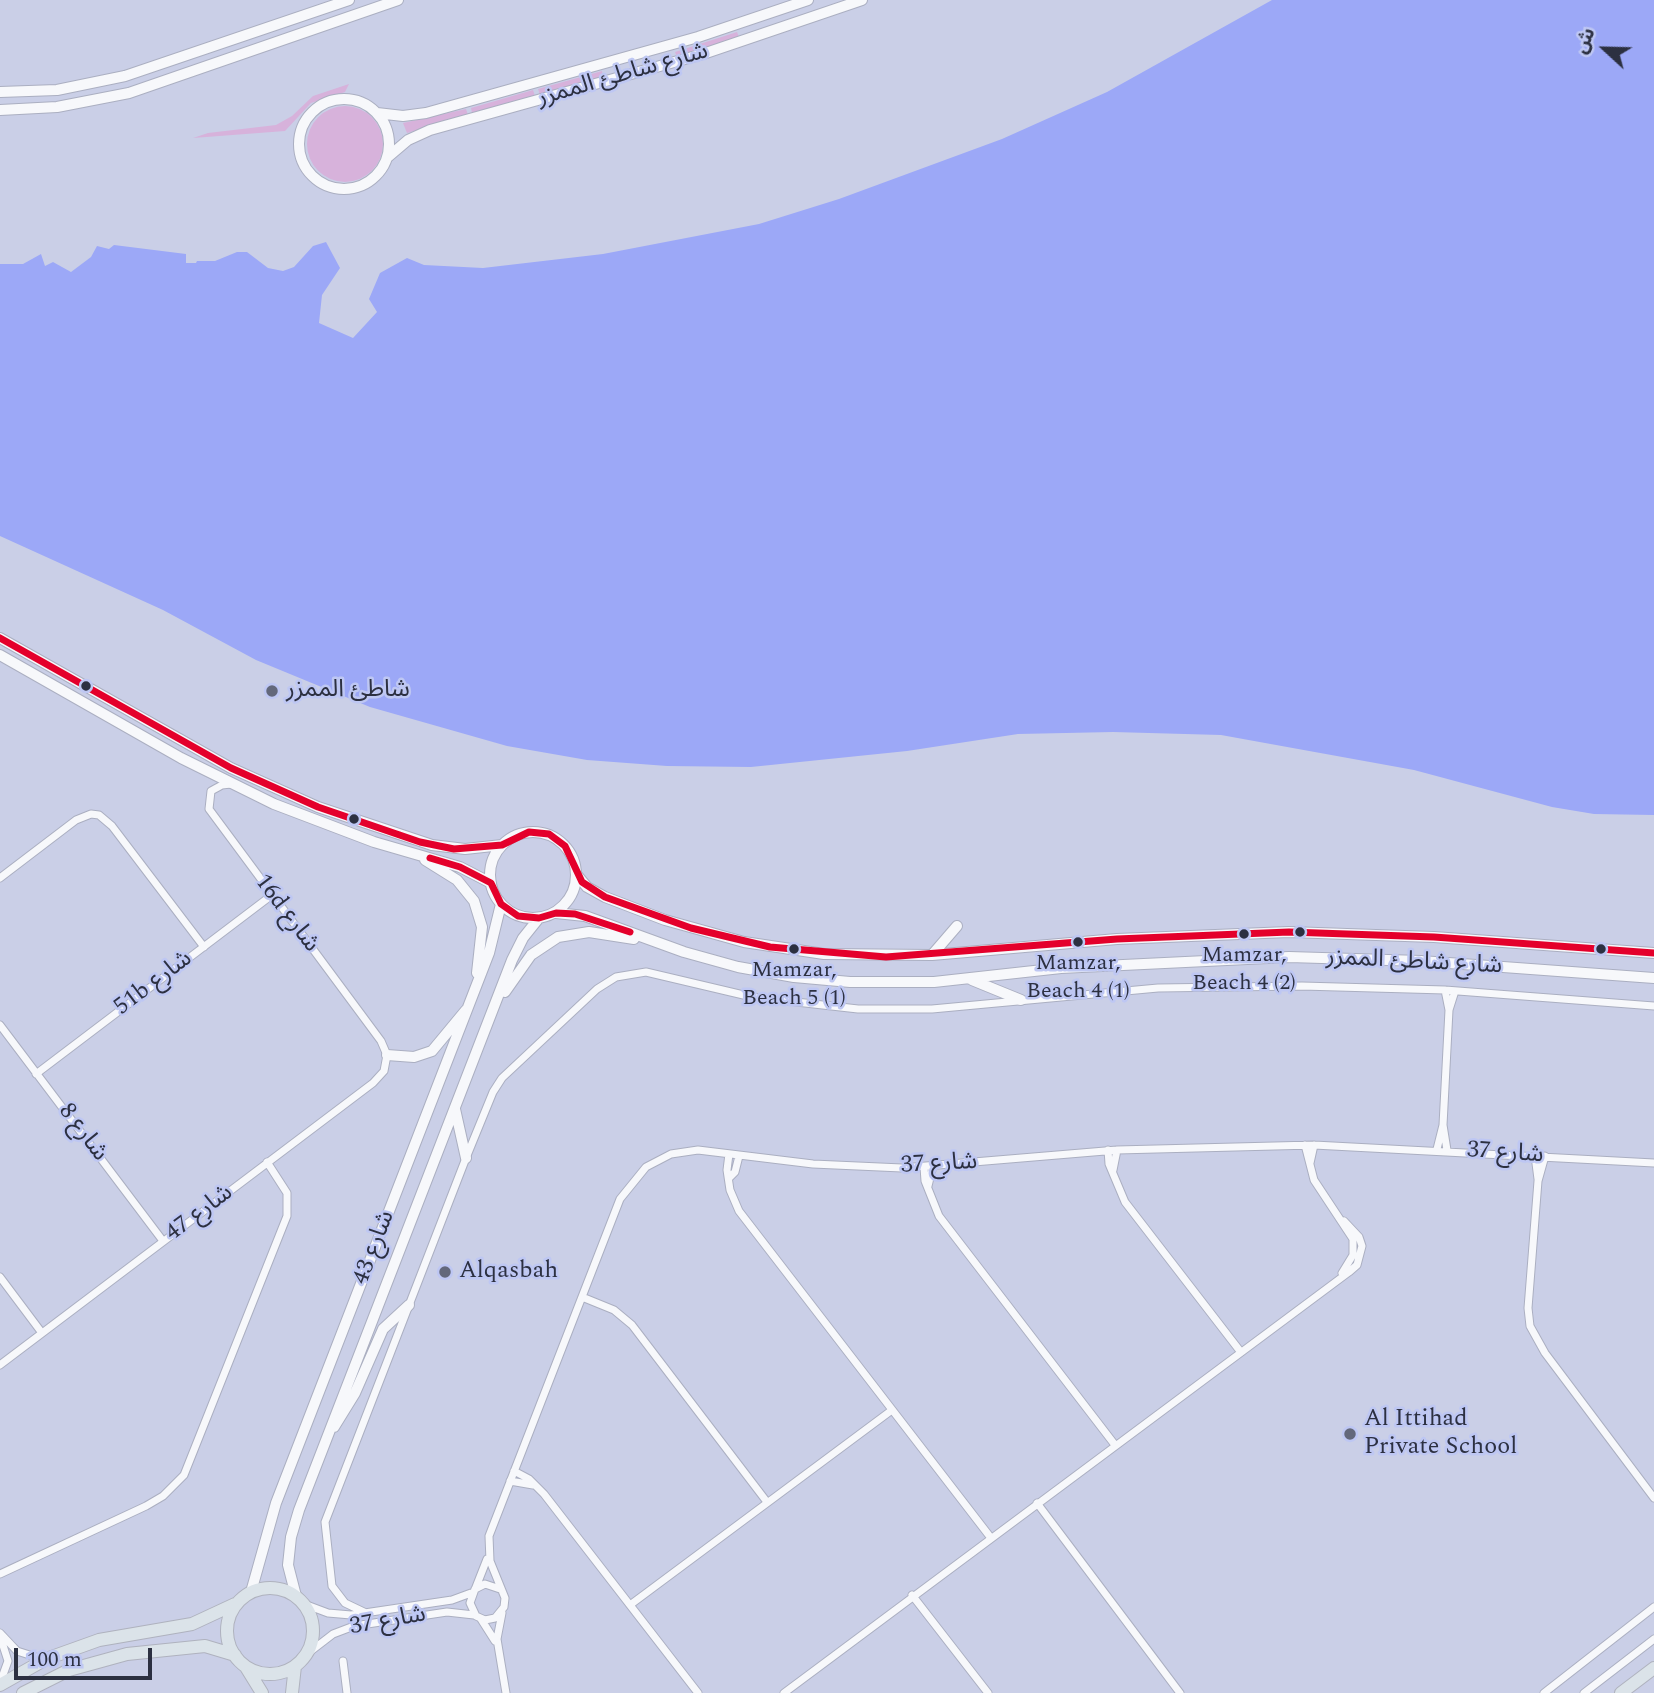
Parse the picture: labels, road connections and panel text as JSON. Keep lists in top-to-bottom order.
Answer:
{
  "streets": {
    "main road": ["شارع شاطئ الممزر", "شارع 43"],
    "street": [
      "16d شارع",
      "51b شارع",
      "شارع 8",
      "شارع 37",
      "شارع 47"
    ]
  },
  "crossings": [
    ["شارع شاطئ الممزر", "شارع 43"],
    ["16d شارع", "51b شارع"],
    ["16d شارع", "شارع 47"],
    ["51b شارع", "شارع 8"],
    ["شارع 8", "شارع 47"],
    ["شارع 37", "شارع 43"]
  ],
  "places": [
    "شاطئ الممزر",
    "Mamzar, Beach 4 (2)",
    "Mamzar, Beach 4 (1)",
    "Mamzar, Beach 5 (1)",
    "Alqasbah",
    "Al Ittihad Private School"
  ],
  "scale_bar": "100 m",
  "north": "left"
}
